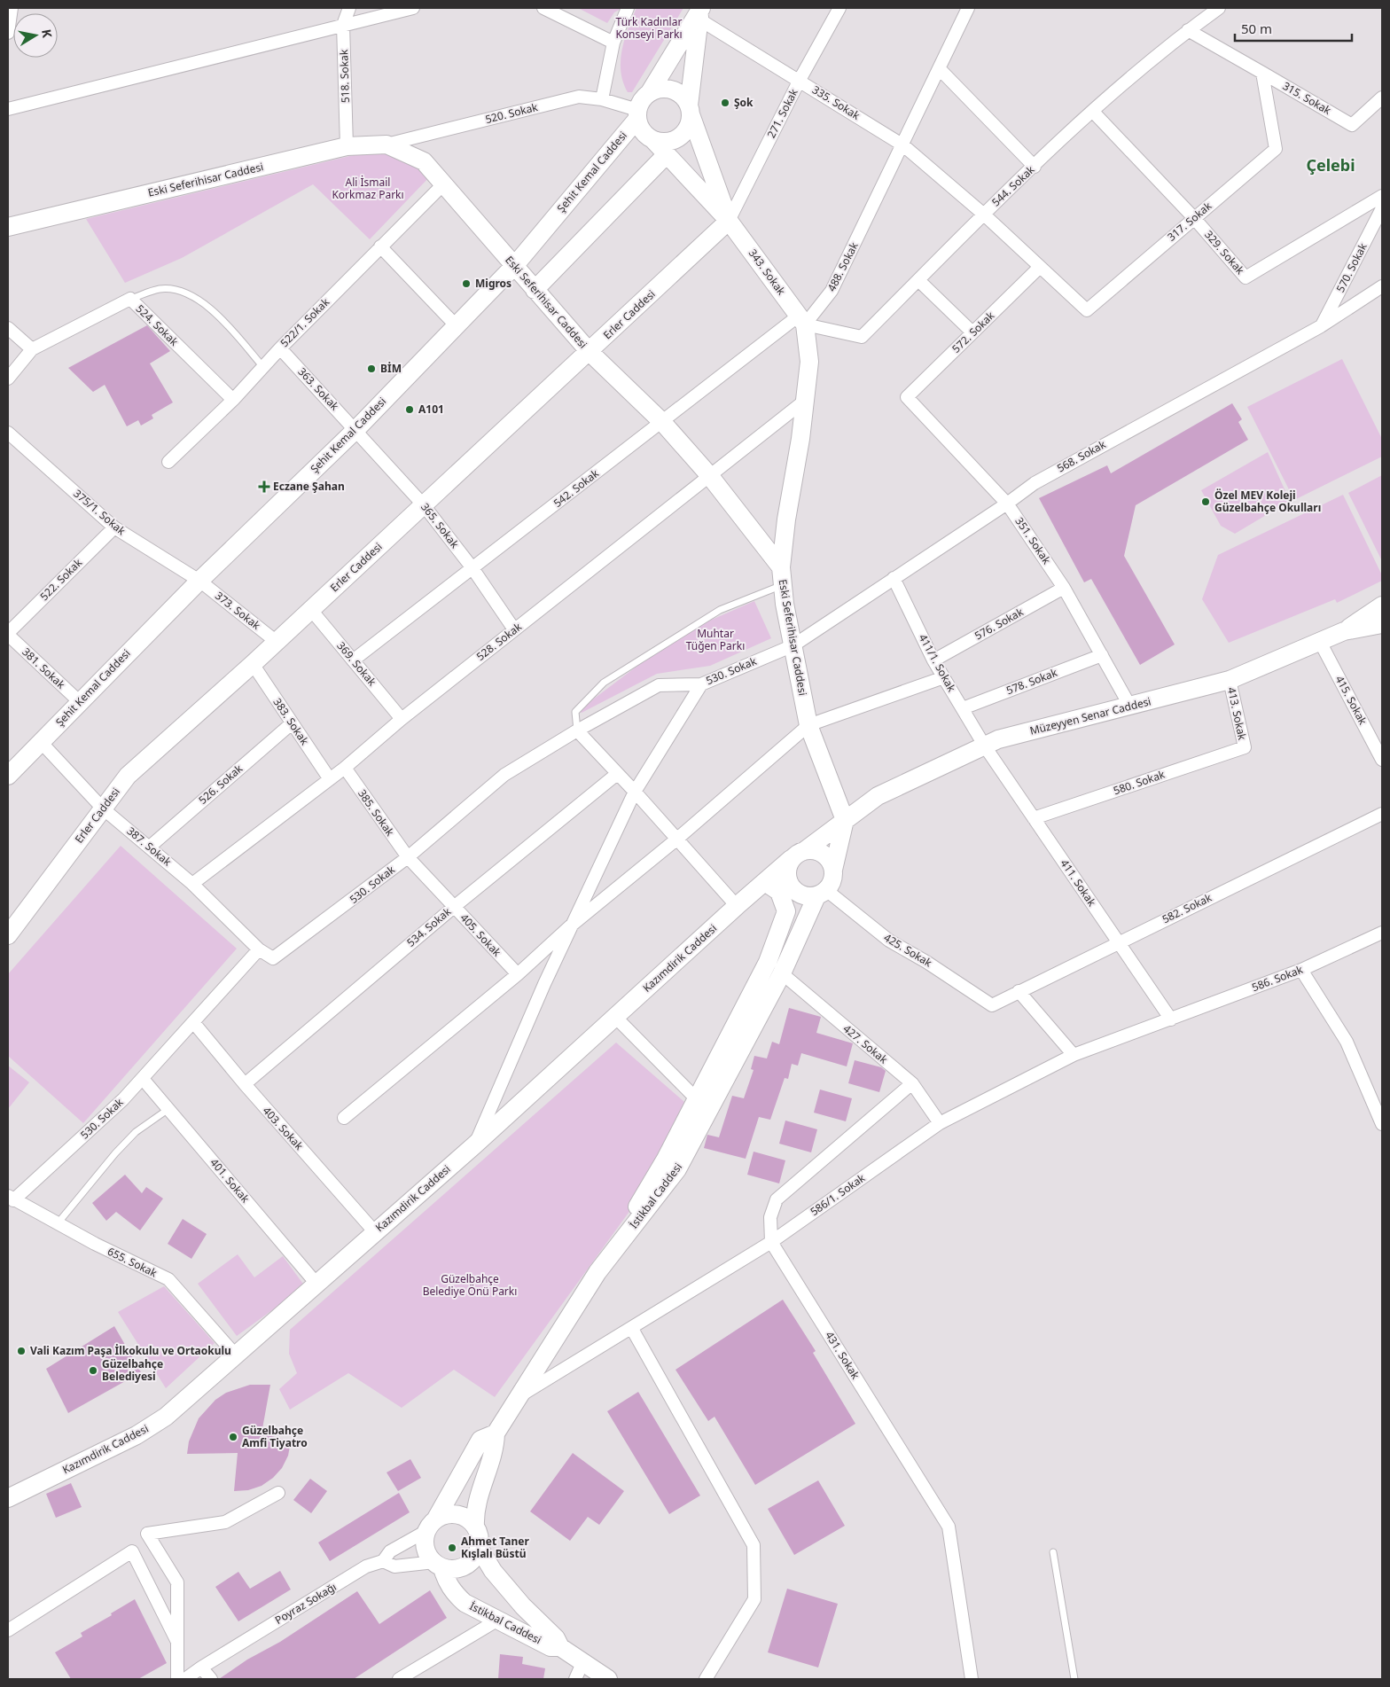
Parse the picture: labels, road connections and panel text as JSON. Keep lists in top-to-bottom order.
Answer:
{
  "streets": {
    "main road": [
      "Şehit Kemal Caddesi",
      "Eski Seferihisar Caddesi",
      "343. Sokak",
      "Erler Caddesi",
      "Müzeyyen Senar Caddesi",
      "Kazımdirik Caddesi",
      "İstikbal Caddesi"
    ],
    "street": [
      "518. Sokak",
      "315. Sokak",
      "335. Sokak",
      "520. Sokak",
      "271. Sokak",
      "544. Sokak",
      "317. Sokak",
      "329. Sokak",
      "488. Sokak",
      "570. Sokak",
      "522/1. Sokak",
      "524. Sokak",
      "572. Sokak",
      "363. Sokak",
      "568. Sokak",
      "542. Sokak",
      "375/1. Sokak",
      "365. Sokak",
      "351. Sokak",
      "522. Sokak",
      "373. Sokak",
      "576. Sokak",
      "528. Sokak",
      "411/1. Sokak",
      "369. Sokak",
      "381. Sokak",
      "530. Sokak",
      "578. Sokak",
      "415. Sokak",
      "413. Sokak",
      "383. Sokak",
      "580. Sokak",
      "526. Sokak",
      "385. Sokak",
      "387. Sokak",
      "411. Sokak",
      "582. Sokak",
      "534. Sokak",
      "405. Sokak",
      "425. Sokak",
      "586. Sokak",
      "427. Sokak",
      "403. Sokak",
      "401. Sokak",
      "586/1. Sokak",
      "655. Sokak",
      "431. Sokak",
      "Poyraz Sokağı"
    ]
  },
  "crossings": [
    ["518. Sokak", "Eski Seferihisar Caddesi"],
    ["315. Sokak", "317. Sokak"],
    ["335. Sokak", "271. Sokak"],
    ["335. Sokak", "544. Sokak"],
    ["335. Sokak", "317. Sokak"],
    ["335. Sokak", "488. Sokak"],
    ["520. Sokak", "Şehit Kemal Caddesi"],
    ["520. Sokak", "Eski Seferihisar Caddesi"],
    ["271. Sokak", "343. Sokak"],
    ["271. Sokak", "Erler Caddesi"],
    ["Şehit Kemal Caddesi", "Eski Seferihisar Caddesi"],
    ["Şehit Kemal Caddesi", "363. Sokak"],
    ["Şehit Kemal Caddesi", "375/1. Sokak"],
    ["Şehit Kemal Caddesi", "365. Sokak"],
    ["Şehit Kemal Caddesi", "373. Sokak"],
    ["Şehit Kemal Caddesi", "381. Sokak"],
    ["Şehit Kemal Caddesi", "387. Sokak"],
    ["Eski Seferihisar Caddesi", "Erler Caddesi"],
    ["Eski Seferihisar Caddesi", "522/1. Sokak"],
    ["Eski Seferihisar Caddesi", "568. Sokak"],
    ["Eski Seferihisar Caddesi", "542. Sokak"],
    ["Eski Seferihisar Caddesi", "528. Sokak"],
    ["Eski Seferihisar Caddesi", "530. Sokak"],
    ["Eski Seferihisar Caddesi", "Müzeyyen Senar Caddesi"],
    ["544. Sokak", "317. Sokak"],
    ["544. Sokak", "329. Sokak"],
    ["544. Sokak", "488. Sokak"],
    ["544. Sokak", "343. Sokak"],
    ["544. Sokak", "542. Sokak"],
    ["317. Sokak", "329. Sokak"],
    ["317. Sokak", "572. Sokak"],
    ["488. Sokak", "343. Sokak"],
    ["488. Sokak", "542. Sokak"],
    ["570. Sokak", "568. Sokak"],
    ["343. Sokak", "Erler Caddesi"],
    ["343. Sokak", "542. Sokak"],
    ["Erler Caddesi", "365. Sokak"],
    ["Erler Caddesi", "373. Sokak"],
    ["Erler Caddesi", "369. Sokak"],
    ["Erler Caddesi", "383. Sokak"],
    ["Erler Caddesi", "387. Sokak"],
    ["522/1. Sokak", "524. Sokak"],
    ["522/1. Sokak", "363. Sokak"],
    ["572. Sokak", "351. Sokak"],
    ["363. Sokak", "365. Sokak"],
    ["568. Sokak", "351. Sokak"],
    ["568. Sokak", "411/1. Sokak"],
    ["568. Sokak", "530. Sokak"],
    ["542. Sokak", "365. Sokak"],
    ["542. Sokak", "369. Sokak"],
    ["375/1. Sokak", "522. Sokak"],
    ["375/1. Sokak", "373. Sokak"],
    ["365. Sokak", "528. Sokak"],
    ["351. Sokak", "576. Sokak"],
    ["351. Sokak", "578. Sokak"],
    ["351. Sokak", "Müzeyyen Senar Caddesi"],
    ["522. Sokak", "381. Sokak"],
    ["576. Sokak", "411/1. Sokak"],
    ["528. Sokak", "369. Sokak"],
    ["528. Sokak", "383. Sokak"],
    ["528. Sokak", "385. Sokak"],
    ["528. Sokak", "387. Sokak"],
    ["411/1. Sokak", "578. Sokak"],
    ["411/1. Sokak", "Müzeyyen Senar Caddesi"],
    ["411/1. Sokak", "411. Sokak"],
    ["530. Sokak", "385. Sokak"],
    ["530. Sokak", "387. Sokak"],
    ["530. Sokak", "405. Sokak"],
    ["530. Sokak", "403. Sokak"],
    ["530. Sokak", "401. Sokak"],
    ["530. Sokak", "655. Sokak"],
    ["415. Sokak", "Müzeyyen Senar Caddesi"],
    ["413. Sokak", "Müzeyyen Senar Caddesi"],
    ["413. Sokak", "580. Sokak"],
    ["Müzeyyen Senar Caddesi", "411. Sokak"],
    ["Müzeyyen Senar Caddesi", "425. Sokak"],
    ["Müzeyyen Senar Caddesi", "Kazımdirik Caddesi"],
    ["Müzeyyen Senar Caddesi", "İstikbal Caddesi"],
    ["383. Sokak", "526. Sokak"],
    ["580. Sokak", "411. Sokak"],
    ["526. Sokak", "387. Sokak"],
    ["385. Sokak", "405. Sokak"],
    ["411. Sokak", "582. Sokak"],
    ["411. Sokak", "586. Sokak"],
    ["411. Sokak", "586/1. Sokak"],
    ["582. Sokak", "425. Sokak"],
    ["534. Sokak", "405. Sokak"],
    ["534. Sokak", "403. Sokak"],
    ["425. Sokak", "Kazımdirik Caddesi"],
    ["425. Sokak", "İstikbal Caddesi"],
    ["Kazımdirik Caddesi", "403. Sokak"],
    ["Kazımdirik Caddesi", "401. Sokak"],
    ["Kazımdirik Caddesi", "İstikbal Caddesi"],
    ["Kazımdirik Caddesi", "655. Sokak"],
    ["586. Sokak", "586/1. Sokak"],
    ["427. Sokak", "586/1. Sokak"],
    ["427. Sokak", "İstikbal Caddesi"],
    ["427. Sokak", "431. Sokak"],
    ["586/1. Sokak", "İstikbal Caddesi"],
    ["586/1. Sokak", "431. Sokak"],
    ["İstikbal Caddesi", "Poyraz Sokağı"]
  ],
  "districts": ["Çelebi"],
  "parks": [
    "Türk Kadınlar Konseyi Parkı",
    "Ali İsmail Korkmaz Parkı",
    "Muhtar Tüğen Parkı",
    "Güzelbahçe Belediye Önü Parkı"
  ],
  "places": {
    "other": [
      "Şok",
      "Migros",
      "BİM",
      "A101",
      "Özel MEV Koleji Güzelbahçe Okulları",
      "Vali Kazım Paşa İlkokulu ve Ortaokulu",
      "Güzelbahçe Belediyesi",
      "Güzelbahçe Amfi Tiyatro",
      "Ahmet Taner Kışlalı Büstü"
    ],
    "health": ["Eczane Şahan"]
  },
  "scale_bar": "50 m",
  "north": "right"
}
